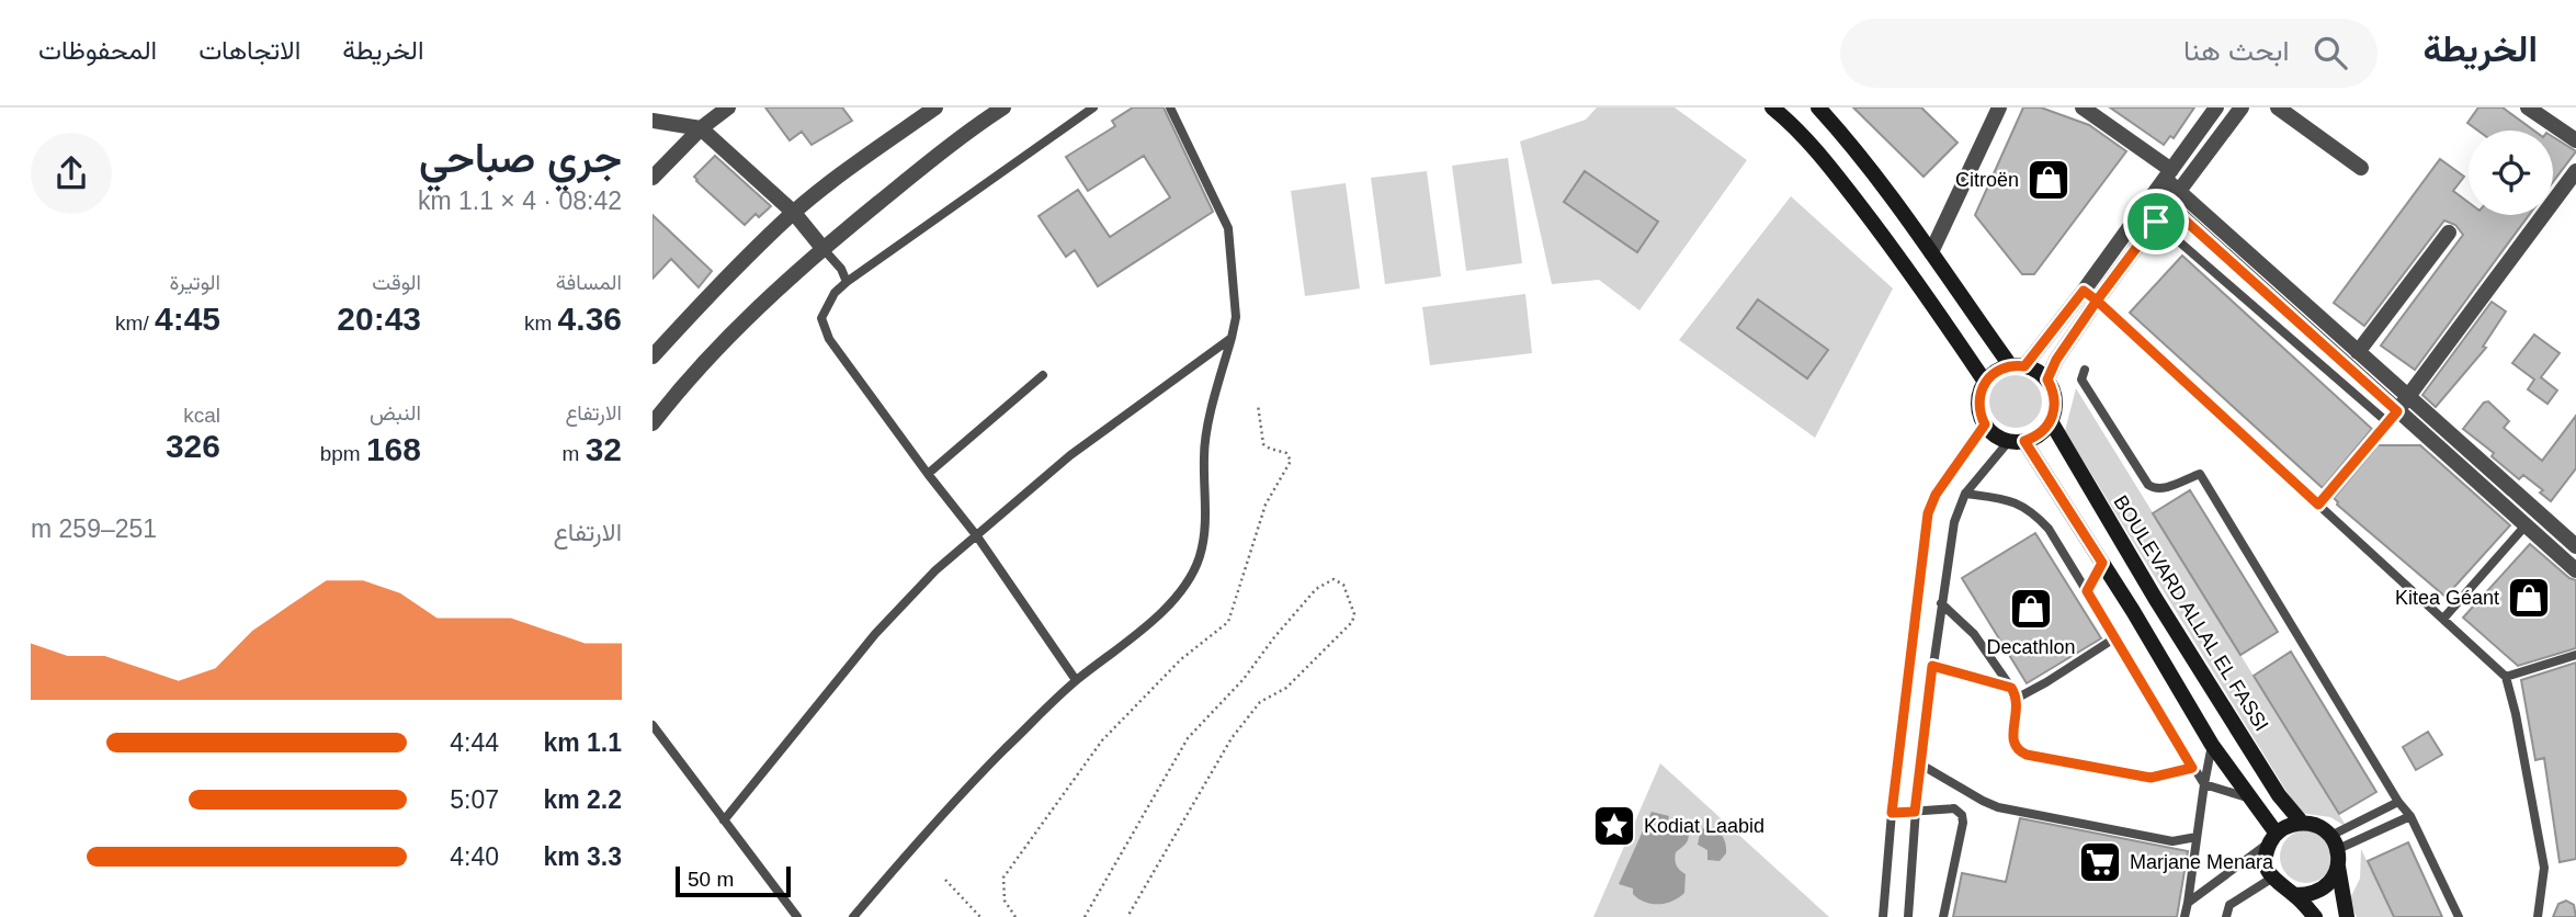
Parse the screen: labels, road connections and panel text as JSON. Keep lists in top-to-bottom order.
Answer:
{
  "streets": {
    "main road": ["BOULEVARD ALLAL EL FASSI"]
  },
  "places": {
    "shop": ["Citroën", "Kitea Géant", "Decathlon"],
    "place": ["Kodiat Laabid"],
    "supermarket": ["Marjane Menara"]
  },
  "scale_bar": "50 m",
  "page": {
    "header": "الخريطة",
    "search": "ابحث هنا",
    "nav": ["الخريطة", "الاتجاهات", "المحفوظات"],
    "heading": ["جري صباحي", "08:42 · 4 × 1.1 km"],
    "stats": [
      ["المسافة", "4.36 km"],
      ["الوقت", "20:43"],
      ["الوتيرة", "4:45 /km"],
      ["الارتفاع", "32 m"],
      ["النبض", "168 bpm"],
      ["kcal", "326"]
    ],
    "chart": ["الارتفاع", "251–259 m"],
    "list": [
      {
        "name": "1.1 km",
        "note": "4:44"
      },
      {
        "name": "2.2 km",
        "note": "5:07"
      },
      {
        "name": "3.3 km",
        "note": "4:40"
      }
    ],
    "scale": "50 m"
  }
}
